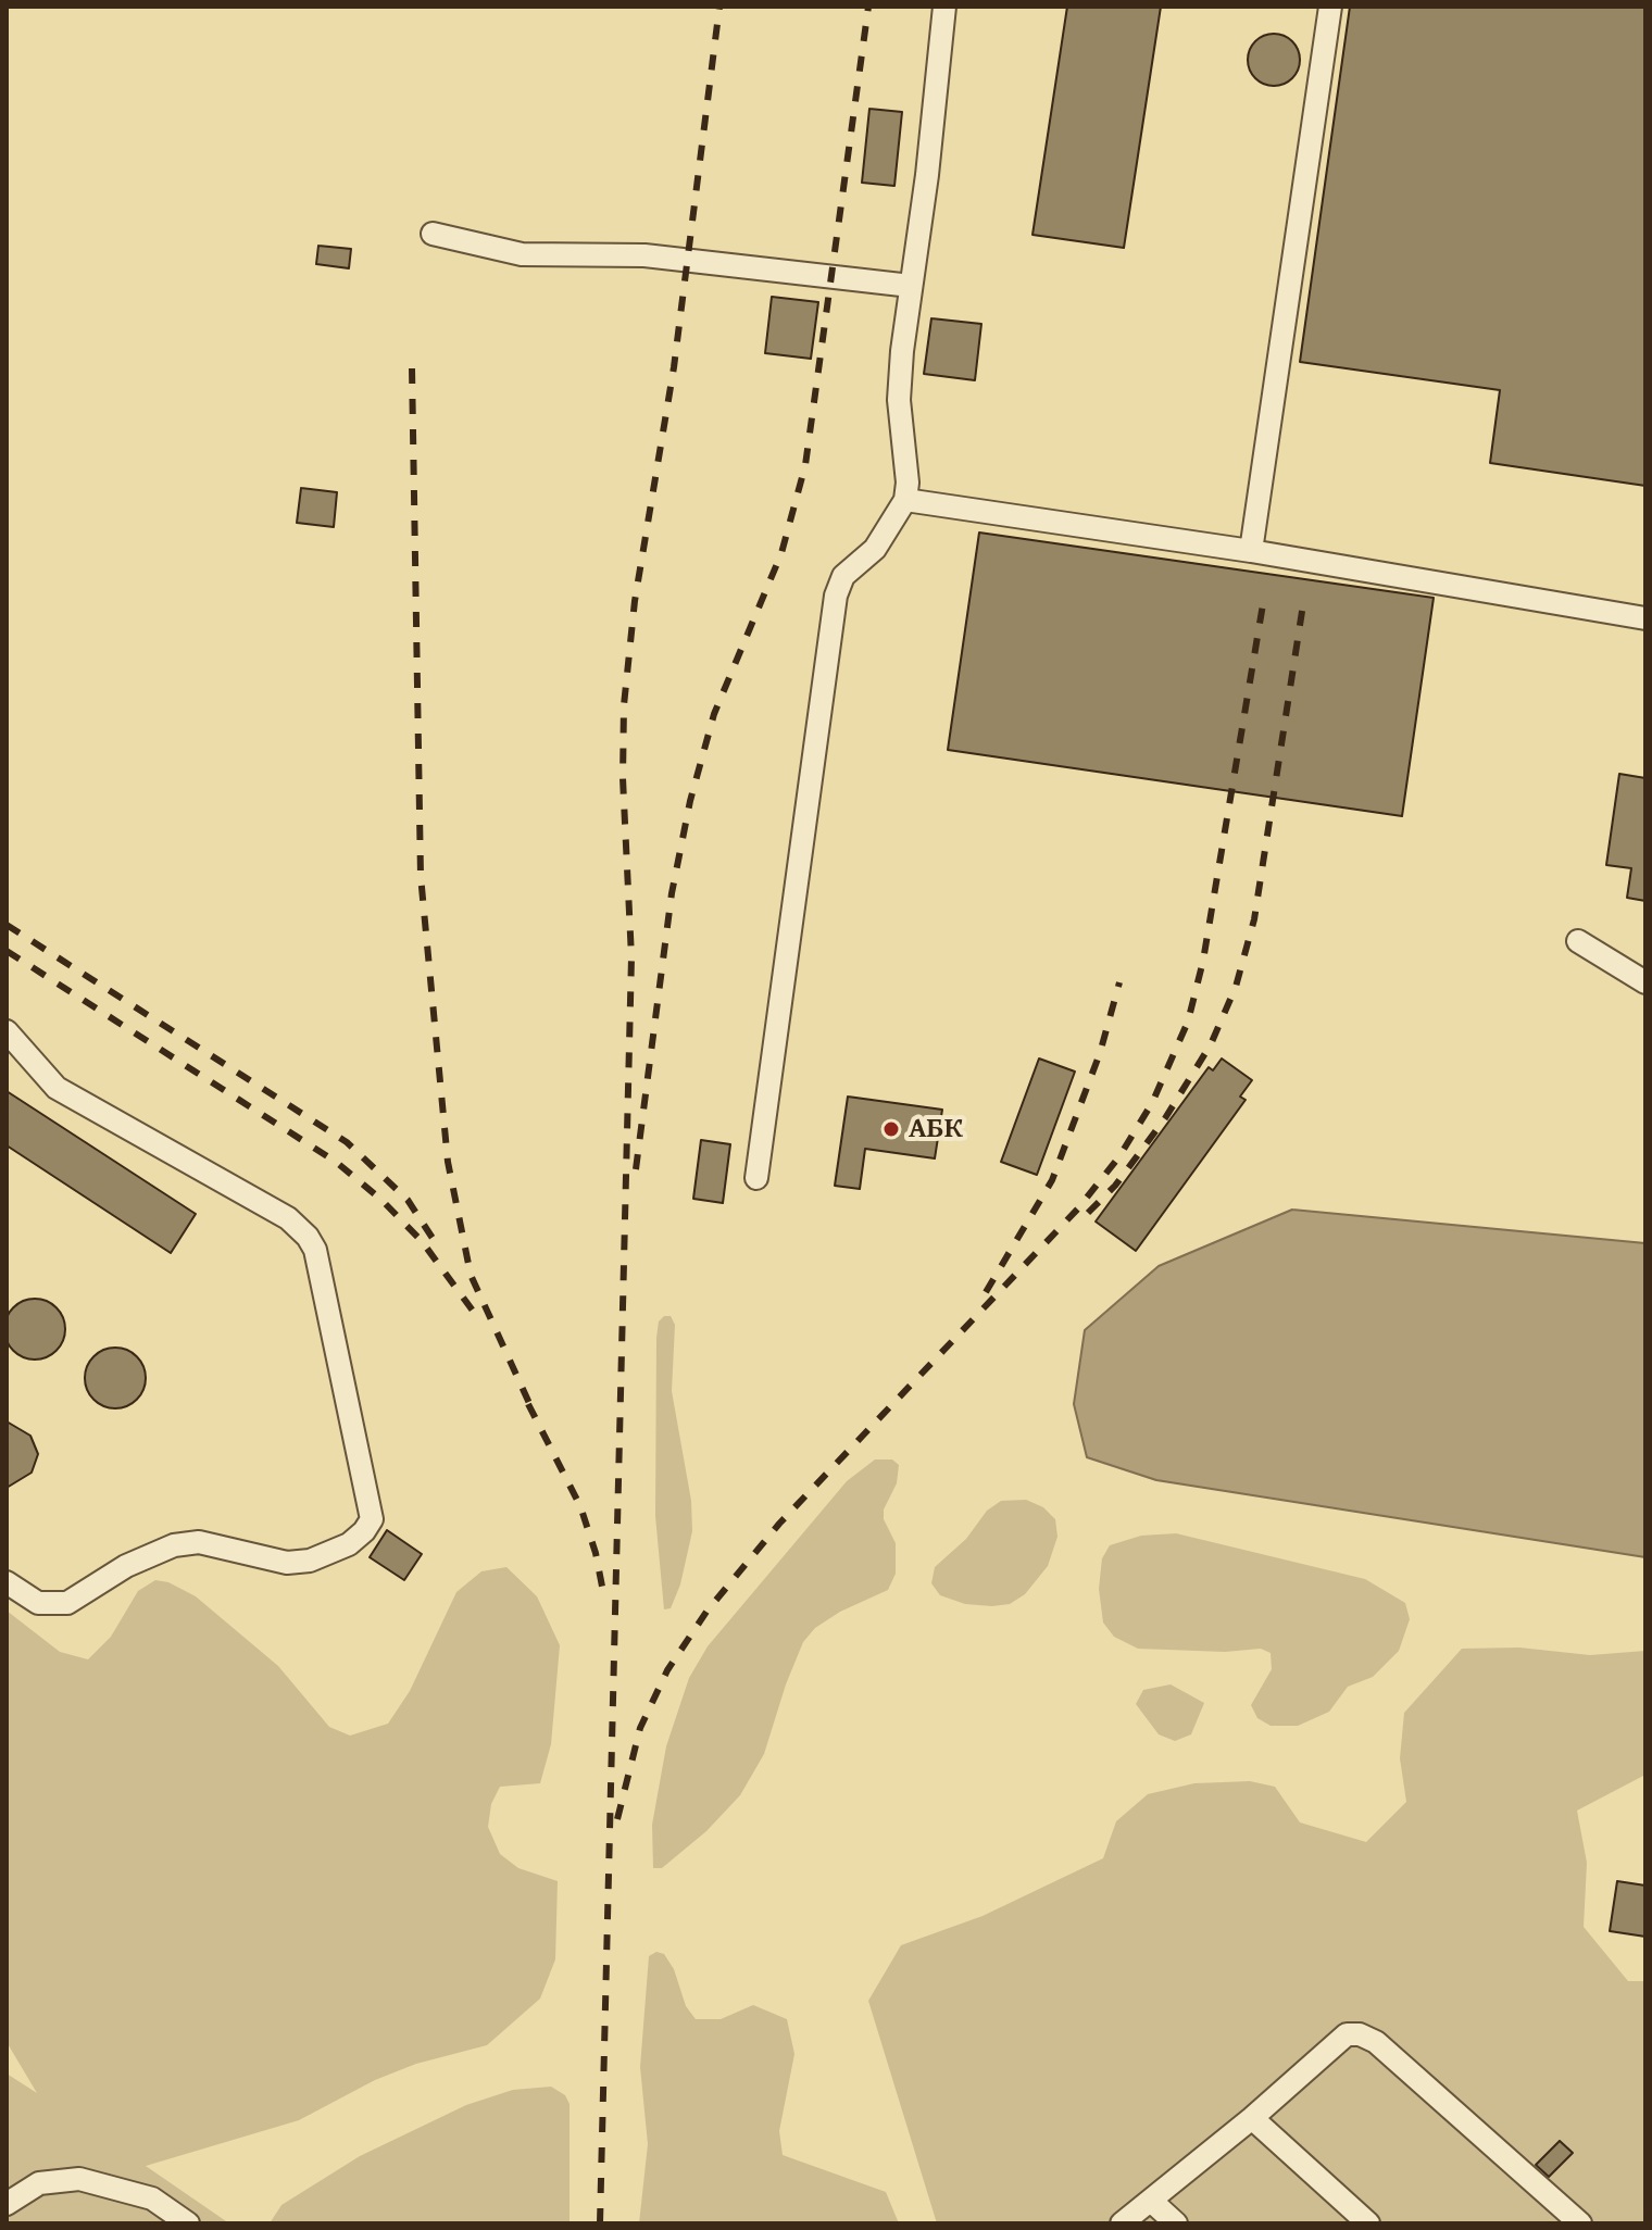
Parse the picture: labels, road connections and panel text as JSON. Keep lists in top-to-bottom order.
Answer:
{
  "places": ["АБК"]
}
